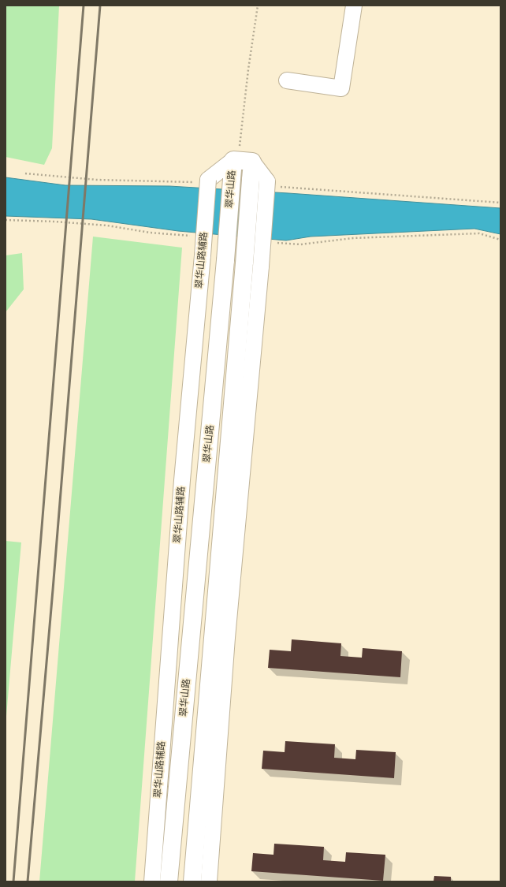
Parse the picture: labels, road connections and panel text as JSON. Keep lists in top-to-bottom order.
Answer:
{
  "streets": {
    "main road": ["翠华山路"],
    "street": ["翠华山路辅路"]
  },
  "crossings": [
    ["翠华山路", "翠华山路辅路"]
  ]
}
